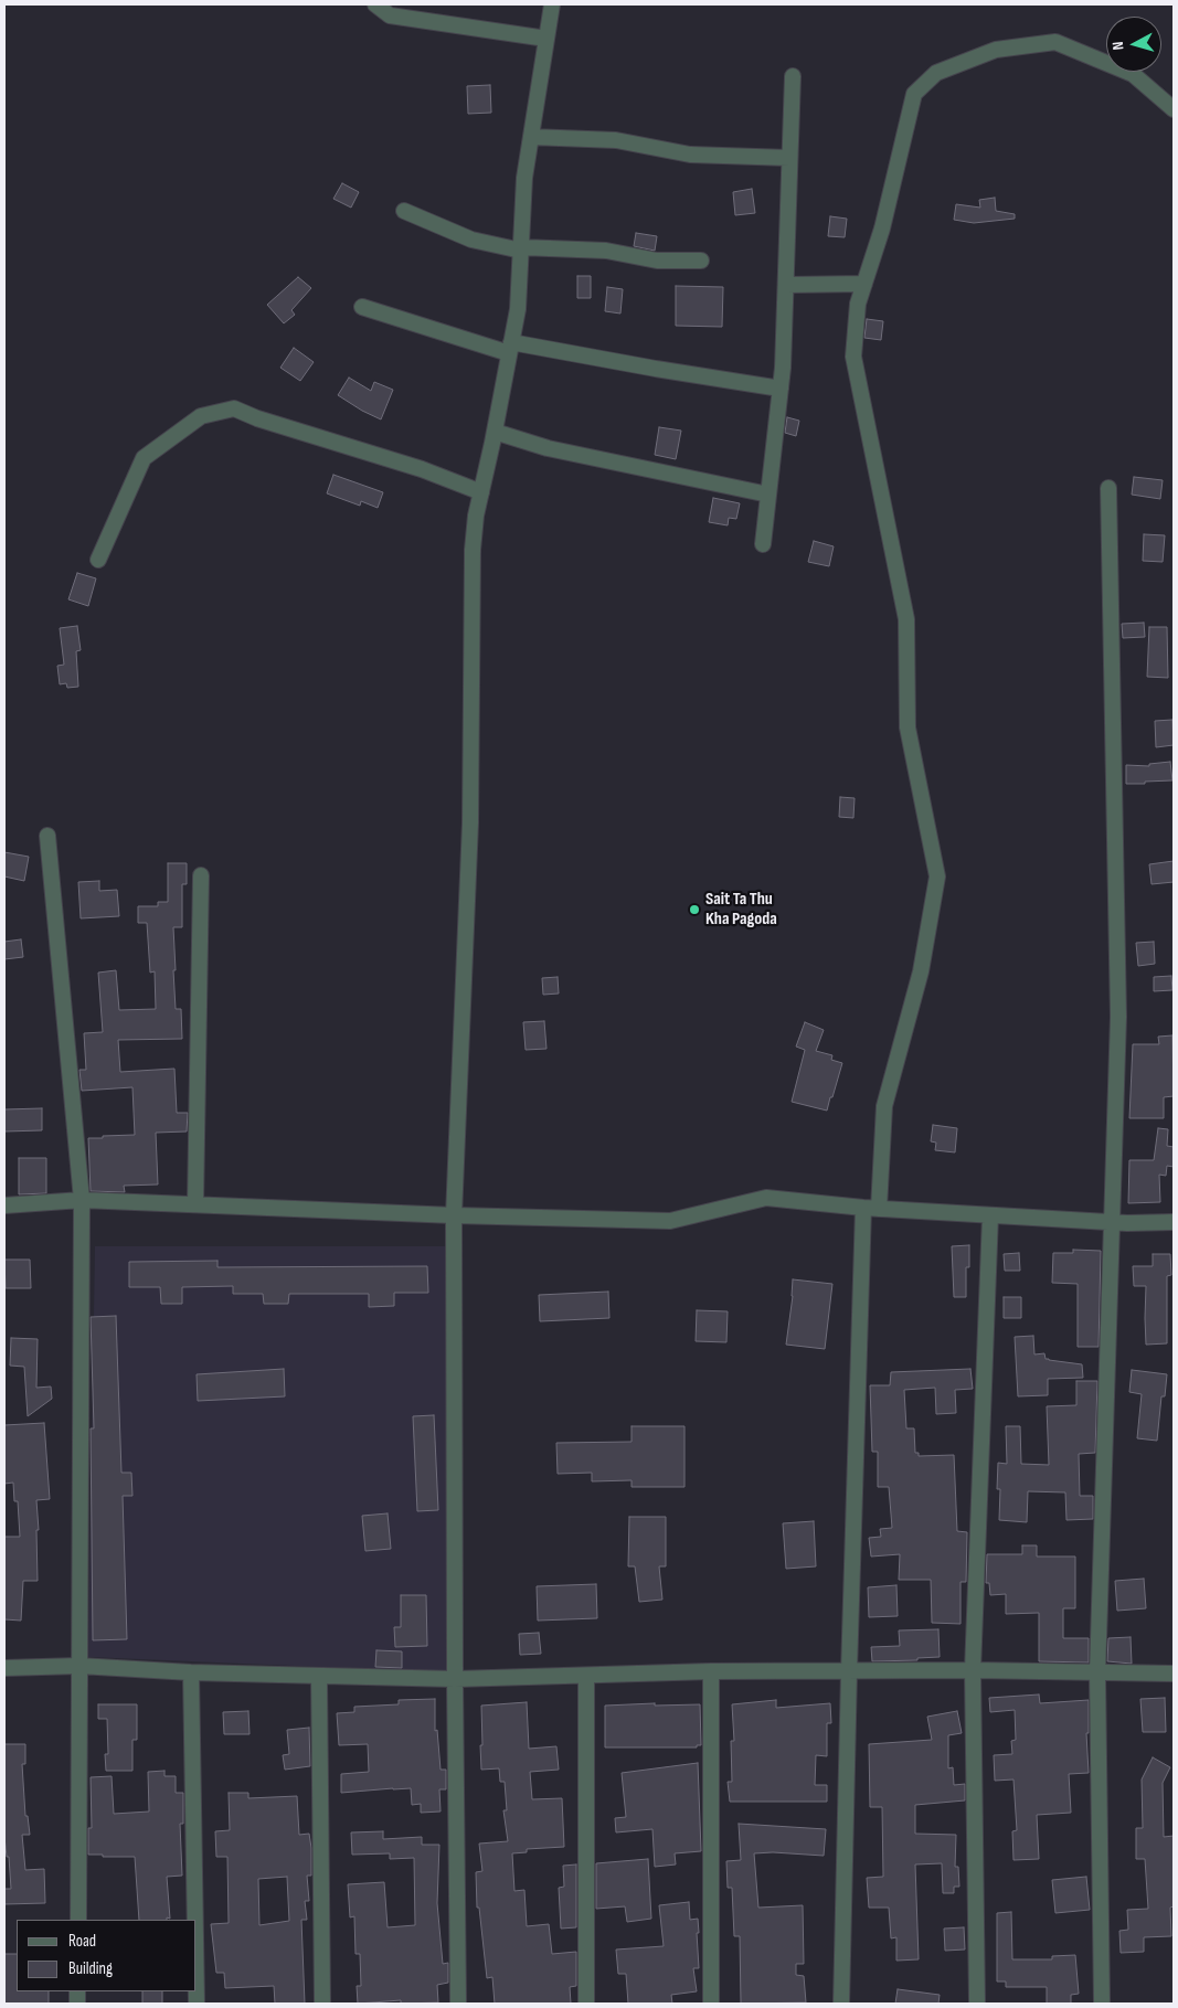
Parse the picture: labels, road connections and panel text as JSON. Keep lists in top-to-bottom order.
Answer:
{
  "places": ["Sait Ta Thu Kha Pagoda"],
  "legend": ["Road", "Building"],
  "north": "left"
}
